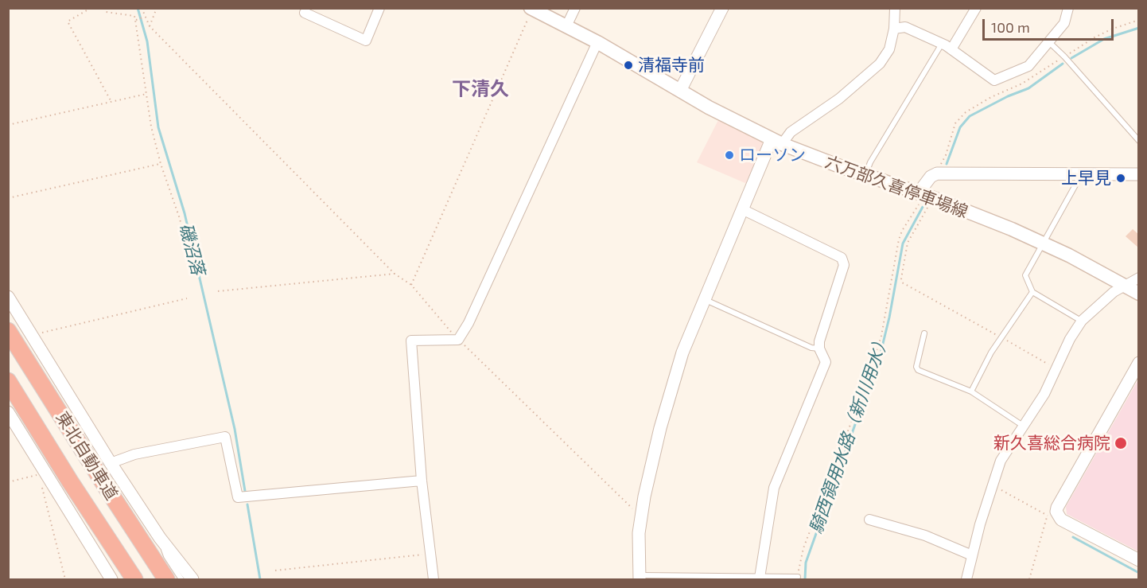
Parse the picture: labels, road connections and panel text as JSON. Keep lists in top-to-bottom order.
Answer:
{
  "streets": {
    "highway": ["東北自動車道"],
    "main road": ["六万部久喜停車場線"]
  },
  "districts": ["下清久"],
  "water": ["磯沼落", "騎西領用水路（新川用水）"],
  "places": [
    "清福寺前",
    "ローソン",
    "上早見",
    "新久喜総合病院"
  ],
  "scale_bar": "100 m"
}
